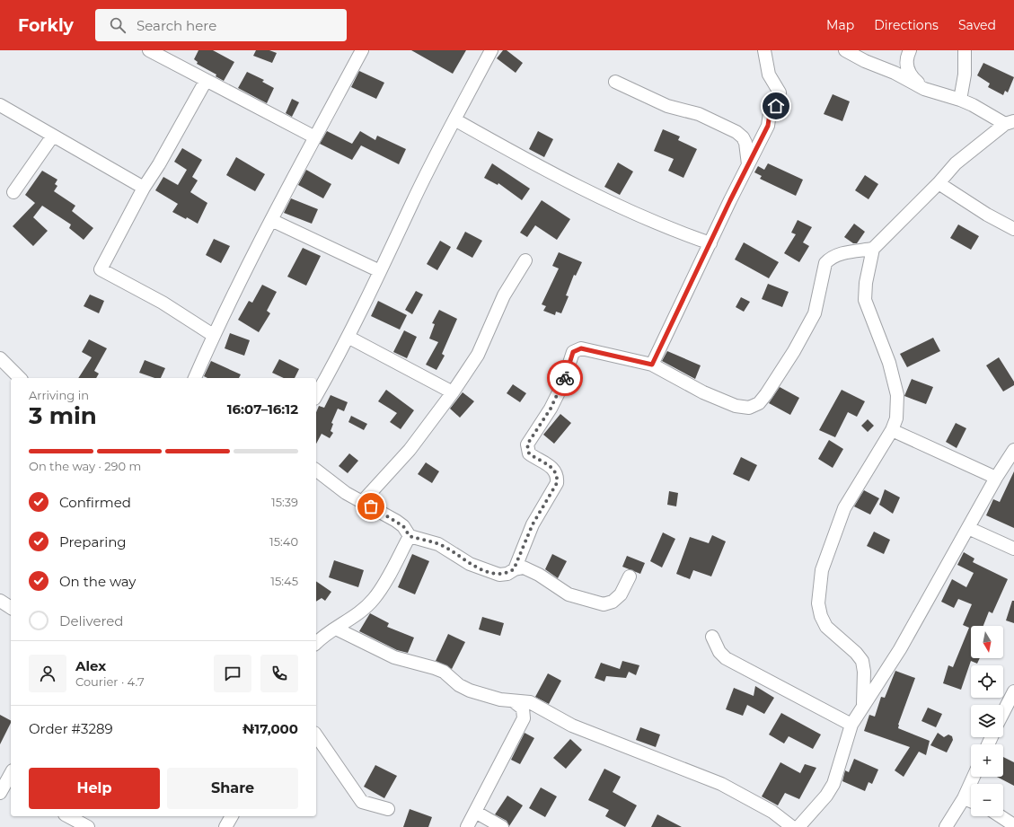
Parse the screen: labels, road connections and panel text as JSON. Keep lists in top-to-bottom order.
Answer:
{
  "north": "bottom",
  "page": {
    "header": "Forkly",
    "search": "Search here",
    "nav": ["Map", "Directions", "Saved"],
    "heading": ["3 min", "Arriving in", "16:07–16:12"],
    "panel": [
      "Alex",
      "Courier · 4.7",
      "Order #3289",
      "₦17,000"
    ],
    "bar": "On the way · 290 m",
    "list": [
      ["Confirmed", "15:39"],
      ["Preparing", "15:40"],
      ["On the way", "15:45"],
      "Delivered"
    ],
    "map_buttons": ["+", "−"],
    "buttons": ["Help", "Share"]
  }
}
